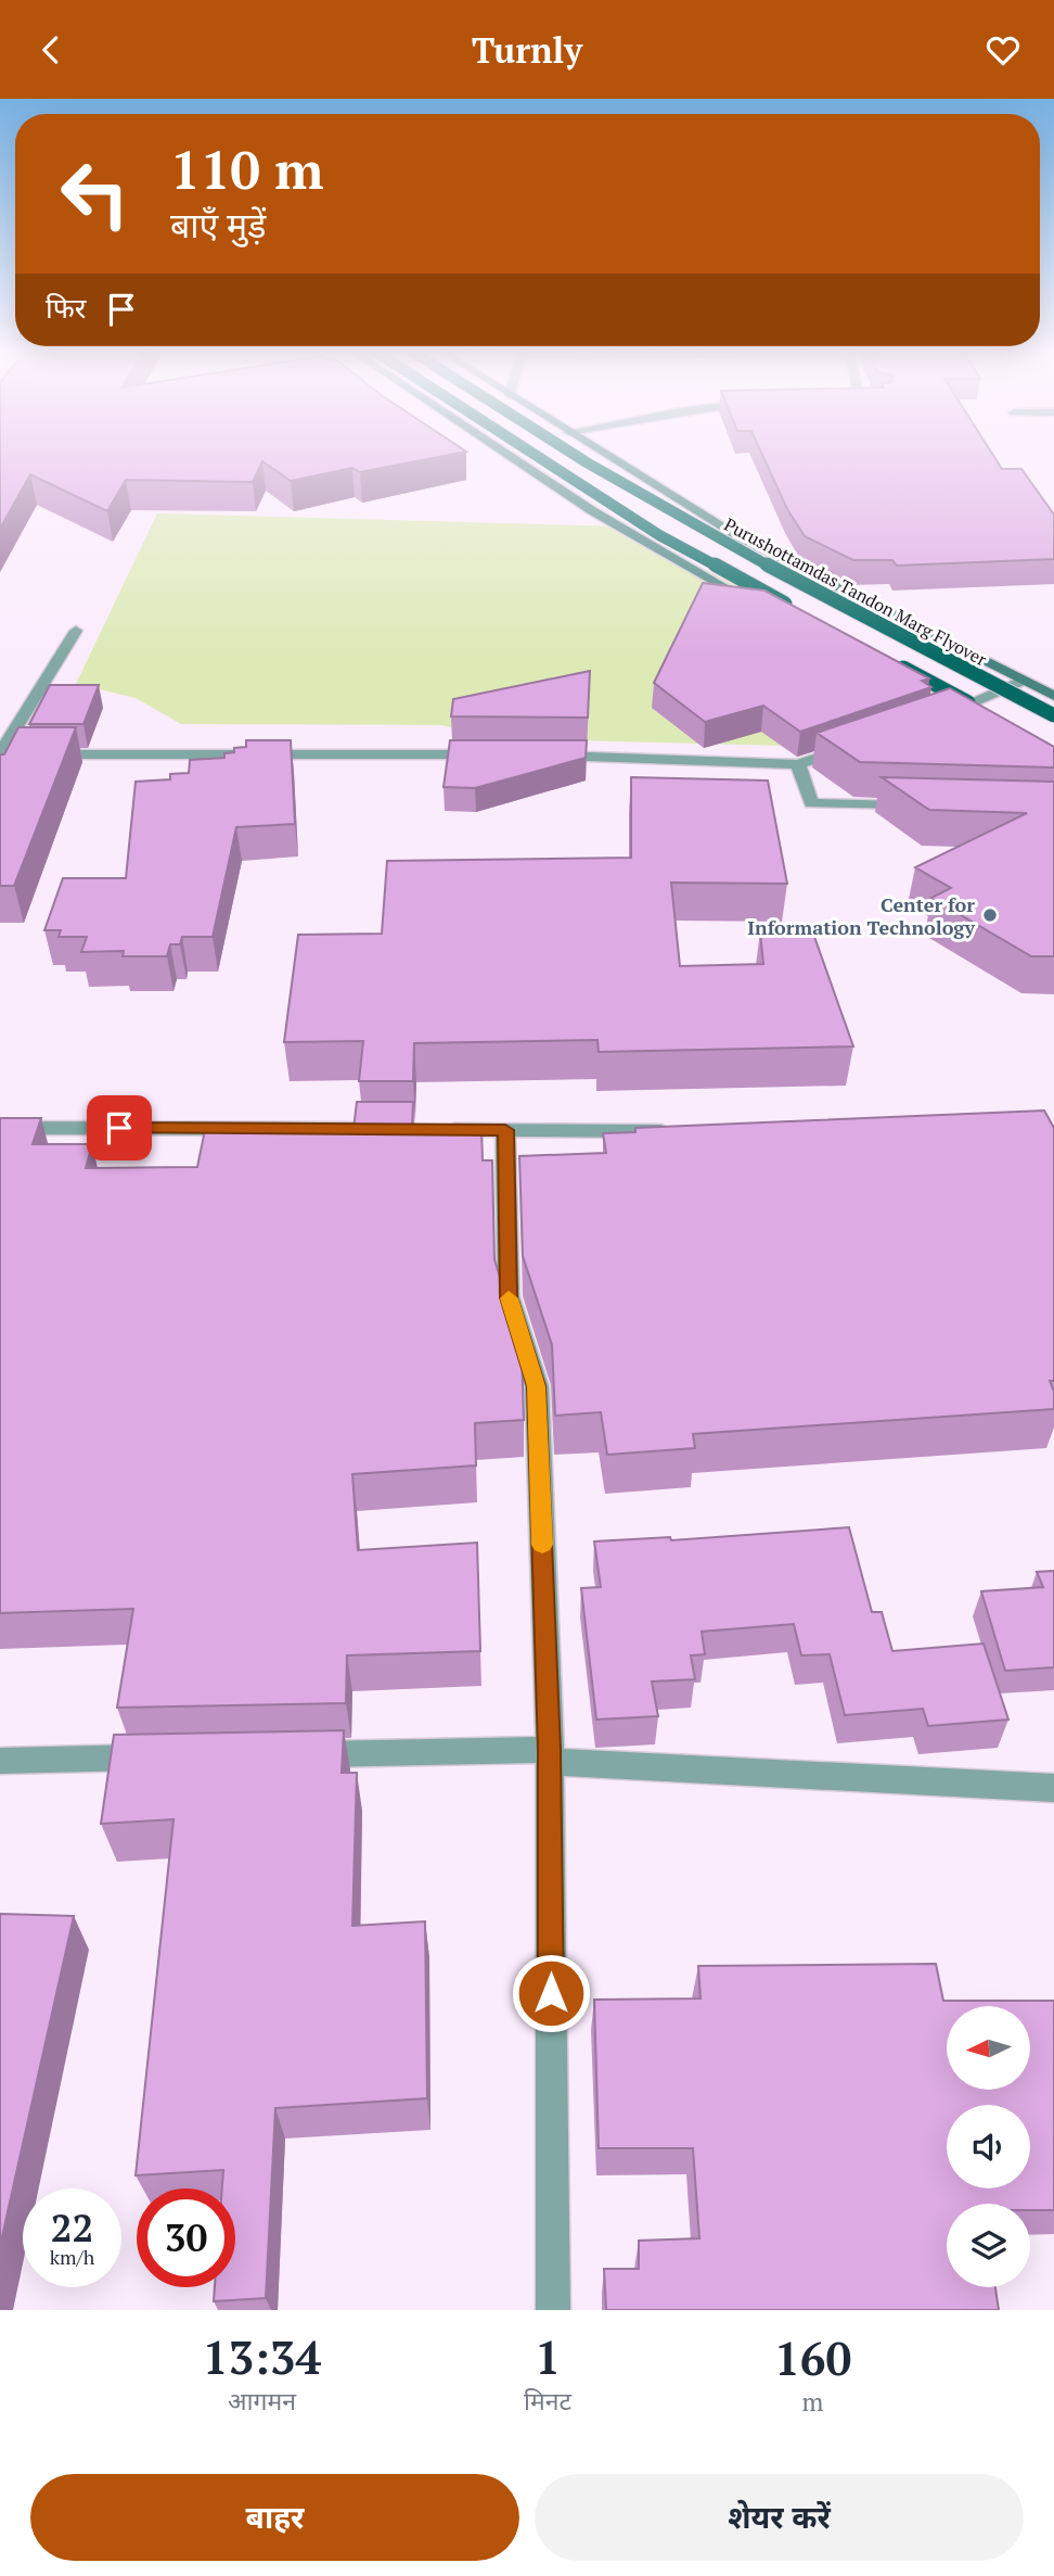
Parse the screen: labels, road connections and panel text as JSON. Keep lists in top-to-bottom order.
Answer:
{
  "streets": {
    "main road": ["Purushottamdas Tandon Marg Flyover"]
  },
  "places": ["Center for Information Technology"],
  "north": "left",
  "page": {
    "header": "Turnly",
    "turn": ["110 m", "बाएँ मुड़ें"],
    "then": "फिर",
    "speed": "22 km/h",
    "limit": "30",
    "eta": [
      "13:34",
      "आगमन",
      "1",
      "मिनट",
      "160",
      "m"
    ],
    "buttons": ["बाहर", "शेयर करें"]
  }
}
